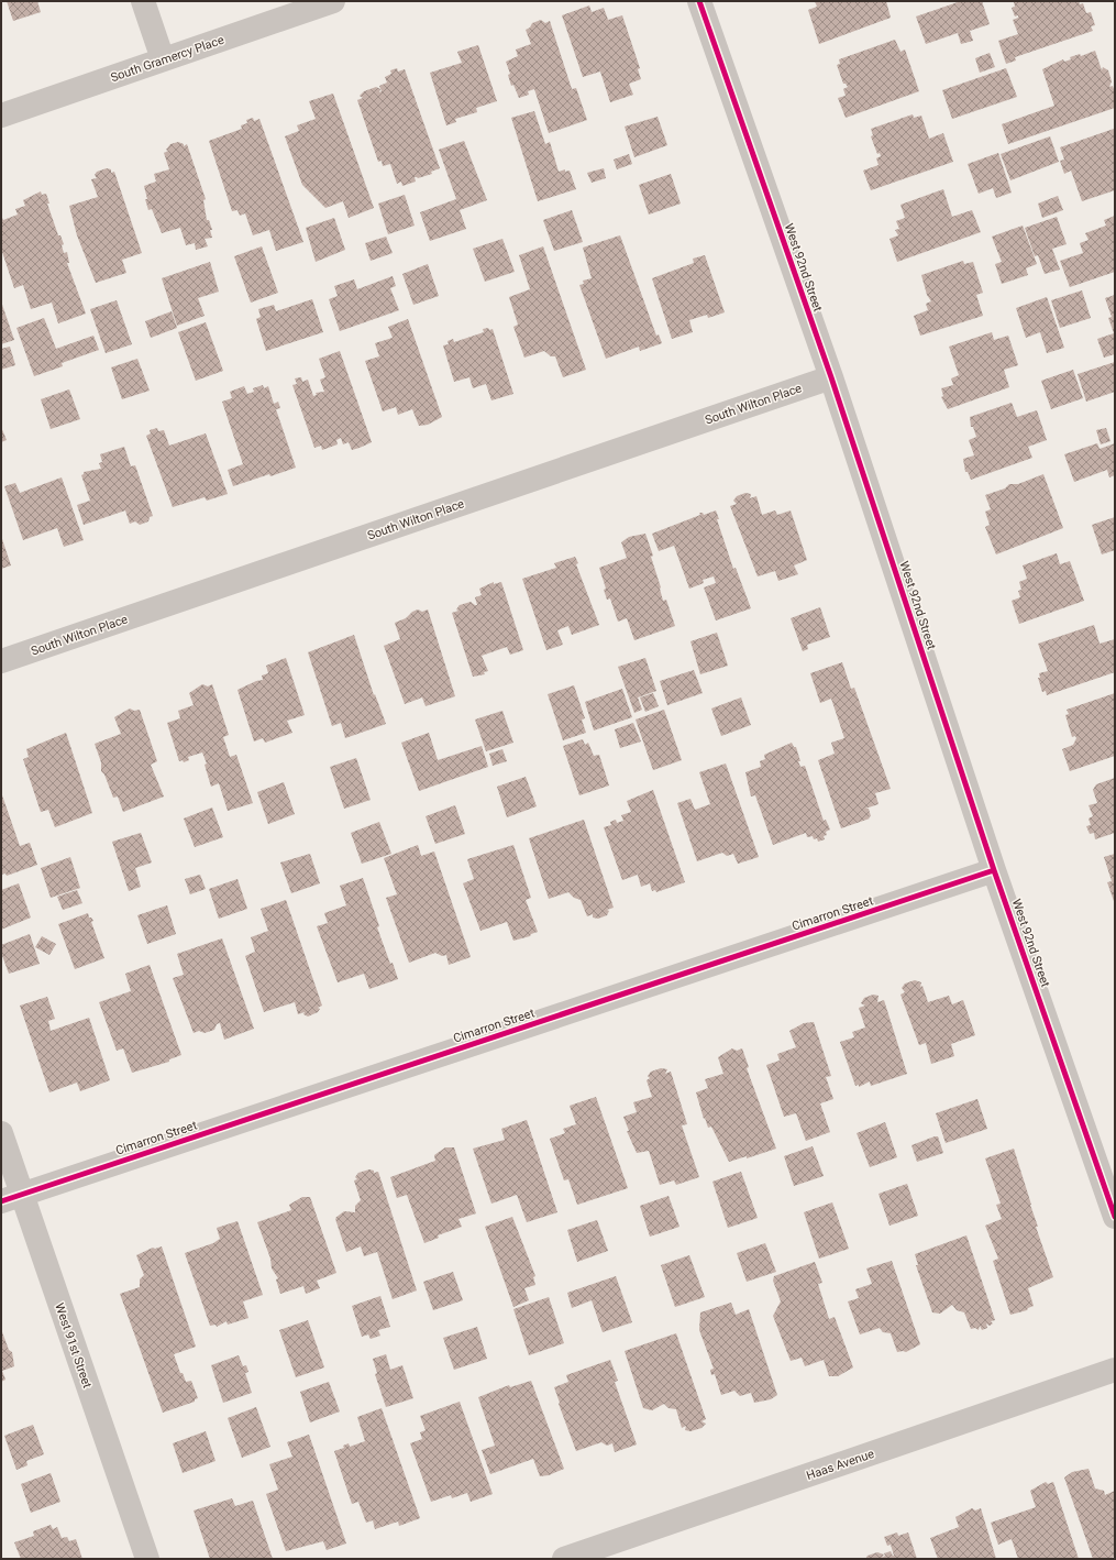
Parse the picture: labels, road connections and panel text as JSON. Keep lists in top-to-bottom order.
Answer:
{
  "streets": {
    "street": [
      "South Gramercy Place",
      "West 92nd Street",
      "South Wilton Place",
      "Cimarron Street",
      "West 91st Street",
      "Haas Avenue"
    ]
  },
  "crossings": [
    ["West 92nd Street", "South Wilton Place"],
    ["West 92nd Street", "Cimarron Street"],
    ["Cimarron Street", "West 91st Street"]
  ]
}
